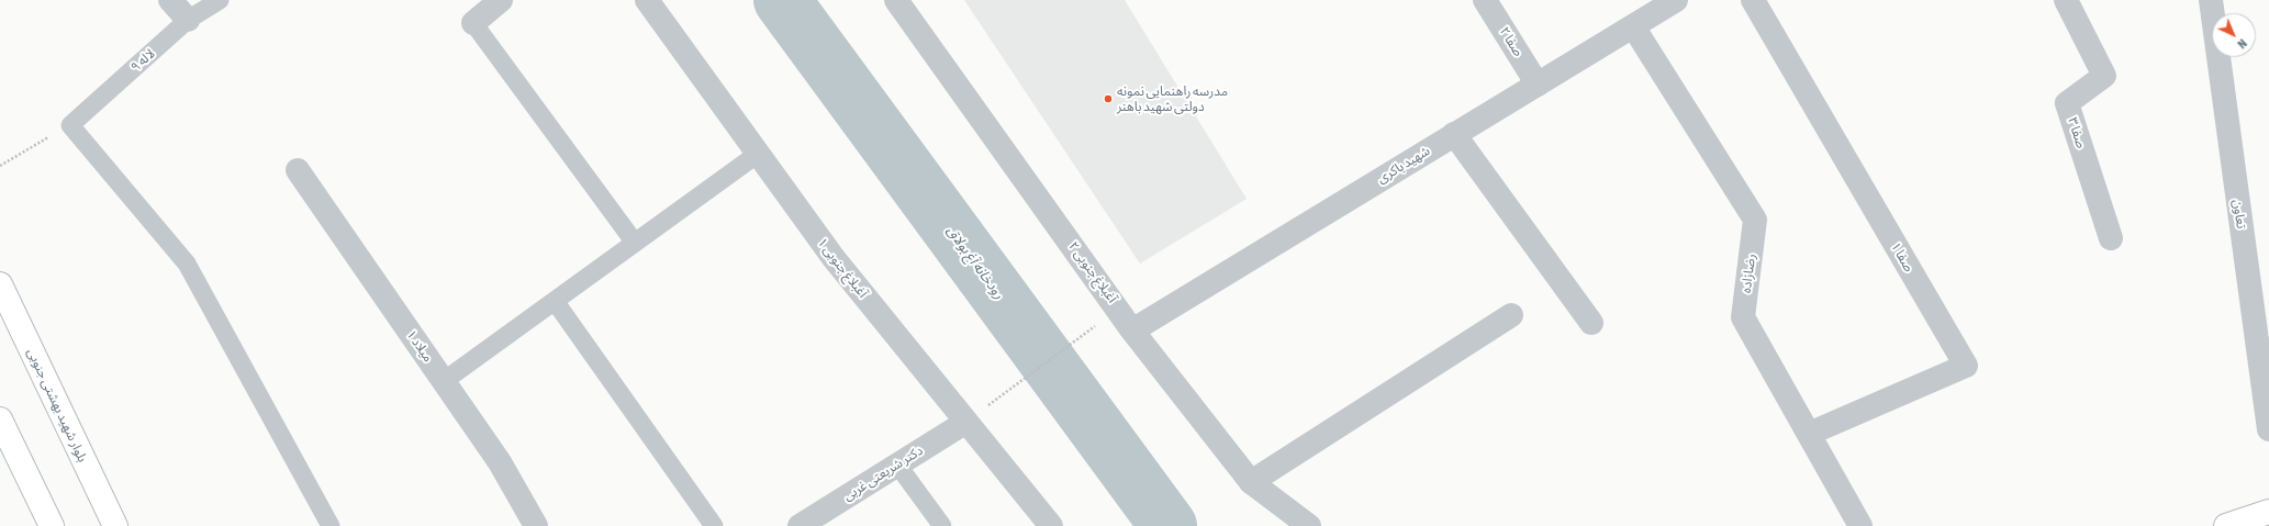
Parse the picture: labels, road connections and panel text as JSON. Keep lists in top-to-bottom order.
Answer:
{
  "streets": {
    "main road": ["بلوار شهید بهشتی جنوبی"],
    "street": [
      "صفا ۲",
      "صفا ۳",
      "شهید باکری",
      "تعاون",
      "صفا ۱",
      "آغبلاغ جنوبی ۱",
      "آغبلاغ جنوبی ۲",
      "رضازاده",
      "میلاد ۱",
      "دکتر شریعتی غربی"
    ],
    "lane": ["لاله ۹"]
  },
  "crossings": [
    ["صفا ۲", "شهید باکری"],
    ["شهید باکری", "آغبلاغ جنوبی ۲"],
    ["شهید باکری", "رضازاده"],
    ["صفا ۱", "رضازاده"],
    ["آغبلاغ جنوبی ۱", "دکتر شریعتی غربی"]
  ],
  "water": ["رودخانه آغ بولاق"],
  "places": ["مدرسه راهنمایی نمونه دولتی شهید باهنر"],
  "north": "bottom right"
}
